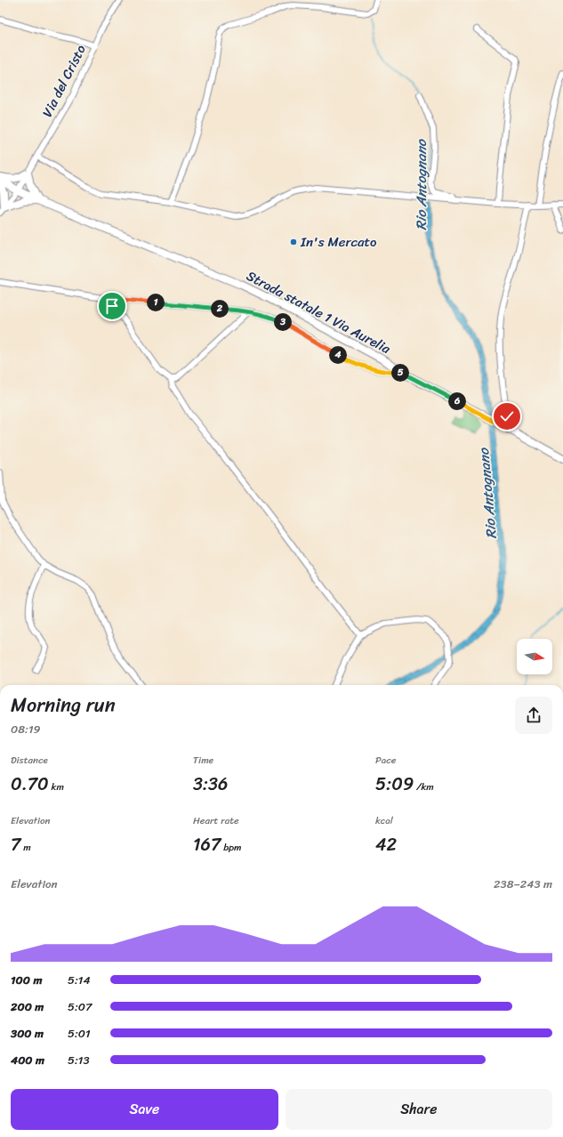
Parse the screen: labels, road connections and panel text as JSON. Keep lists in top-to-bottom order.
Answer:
{
  "streets": {
    "main road": ["Strada statale 1 Via Aurelia"],
    "street": ["Via del Cristo"]
  },
  "crossings": [
    ["Via del Cristo", "Strada statale 1 Via Aurelia"]
  ],
  "water": ["Rio Antognano"],
  "places": ["In's Mercato"],
  "north": "right",
  "page": {
    "pins": [
      "1",
      "2",
      "3",
      "4",
      "5",
      "6"
    ],
    "heading": ["Morning run", "08:19"],
    "stats": [
      ["Distance", "0.70 km"],
      ["Time", "3:36"],
      ["Pace", "5:09 /km"],
      ["Elevation", "7 m"],
      ["Heart rate", "167 bpm"],
      ["kcal", "42"]
    ],
    "chart": ["Elevation", "238–243 m"],
    "list": [
      {
        "name": "100 m",
        "note": "5:14"
      },
      {
        "name": "200 m",
        "note": "5:07"
      },
      {
        "name": "300 m",
        "note": "5:01"
      },
      {
        "name": "400 m",
        "note": "5:13"
      }
    ],
    "buttons": ["Save", "Share"]
  }
}
